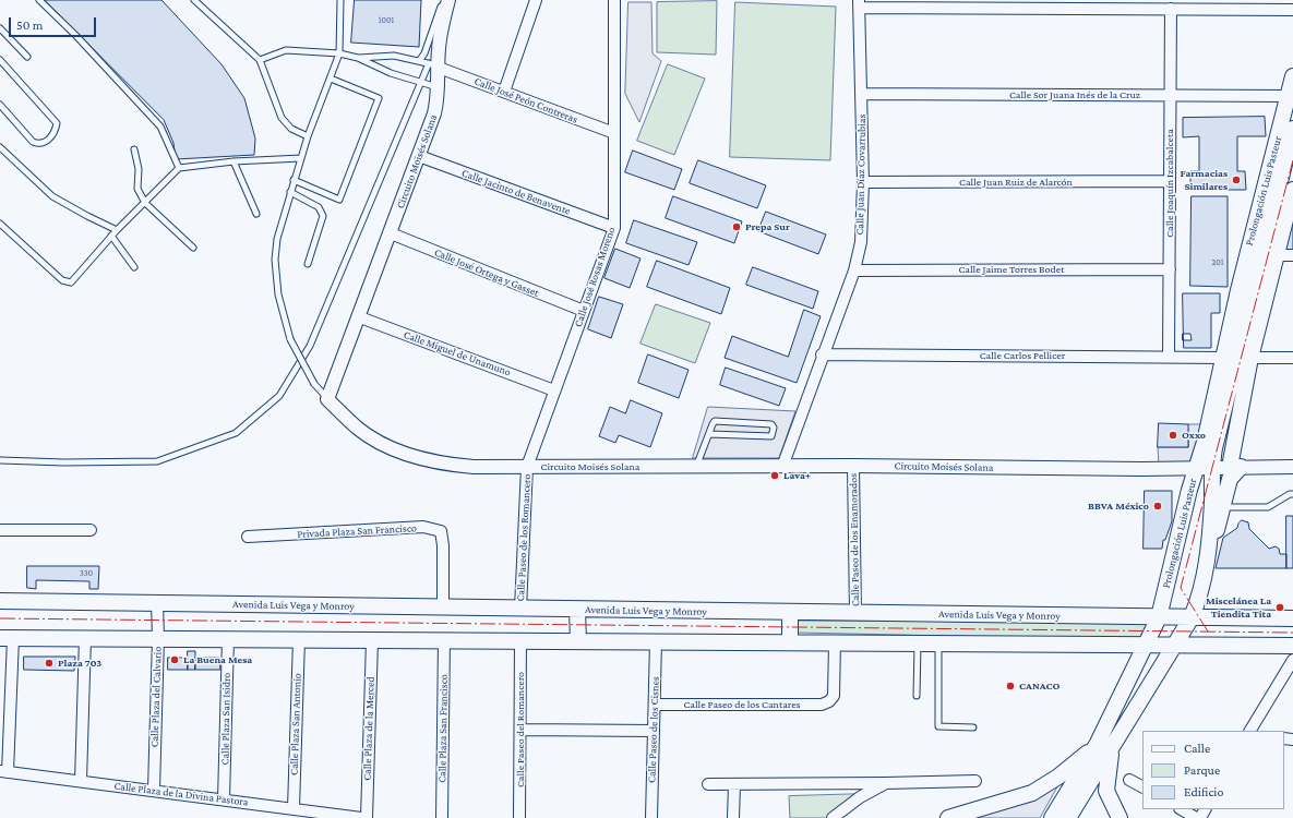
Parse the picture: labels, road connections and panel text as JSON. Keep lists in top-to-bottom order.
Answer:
{
  "streets": {
    "main road": ["Prolongación Luis Pasteur", "Avenida Luis Vega y Monroy"],
    "street": [
      "Calle Sor Juana Inés de la Cruz",
      "Calle José Peón Contreras",
      "Circuito Moisés Solana",
      "Calle Juan Díaz Covarrubias",
      "Calle Juan Ruiz de Alarcón",
      "Calle Joaquín Izcabalceta",
      "Calle Jacinto de Benavente",
      "Calle Jaime Torres Bodet",
      "Calle José Ortega y Gasset",
      "Calle José Rosas Moreno",
      "Calle Miguel de Unamuno",
      "Calle Carlos Pellicer",
      "Privada Plaza San Francisco",
      "Calle Paseo de los Romancero",
      "Calle Paseo de los Enamorados",
      "Calle Plaza del Calvario",
      "Calle Paseo de los Cantares",
      "Calle Plaza San Isidro",
      "Calle Plaza San Antonio",
      "Calle Plaza de la Merced",
      "Calle Plaza San Francisco",
      "Calle Paseo del Romancero",
      "Calle Paseo de los Cisnes",
      "Calle Plaza de la Divina Pastora"
    ]
  },
  "crossings": [
    ["Calle Sor Juana Inés de la Cruz", "Calle Juan Díaz Covarrubias"],
    ["Calle Sor Juana Inés de la Cruz", "Calle Joaquín Izcabalceta"],
    ["Calle Sor Juana Inés de la Cruz", "Prolongación Luis Pasteur"],
    ["Calle José Peón Contreras", "Circuito Moisés Solana"],
    ["Calle José Peón Contreras", "Calle José Rosas Moreno"],
    ["Circuito Moisés Solana", "Calle Juan Díaz Covarrubias"],
    ["Circuito Moisés Solana", "Prolongación Luis Pasteur"],
    ["Circuito Moisés Solana", "Calle Jacinto de Benavente"],
    ["Circuito Moisés Solana", "Calle José Ortega y Gasset"],
    ["Circuito Moisés Solana", "Calle José Rosas Moreno"],
    ["Circuito Moisés Solana", "Calle Miguel de Unamuno"],
    ["Circuito Moisés Solana", "Calle Paseo de los Romancero"],
    ["Circuito Moisés Solana", "Calle Paseo de los Enamorados"],
    ["Calle Juan Díaz Covarrubias", "Calle Juan Ruiz de Alarcón"],
    ["Calle Juan Díaz Covarrubias", "Calle Jaime Torres Bodet"],
    ["Calle Juan Díaz Covarrubias", "Calle Carlos Pellicer"],
    ["Calle Juan Ruiz de Alarcón", "Calle Joaquín Izcabalceta"],
    ["Calle Joaquín Izcabalceta", "Calle Jaime Torres Bodet"],
    ["Calle Joaquín Izcabalceta", "Calle Carlos Pellicer"],
    ["Prolongación Luis Pasteur", "Calle Carlos Pellicer"],
    ["Prolongación Luis Pasteur", "Avenida Luis Vega y Monroy"],
    ["Calle Jacinto de Benavente", "Calle José Rosas Moreno"],
    ["Calle José Ortega y Gasset", "Calle José Rosas Moreno"],
    ["Calle José Rosas Moreno", "Calle Miguel de Unamuno"],
    ["Calle José Rosas Moreno", "Calle Paseo de los Romancero"],
    ["Privada Plaza San Francisco", "Avenida Luis Vega y Monroy"],
    ["Calle Paseo de los Romancero", "Avenida Luis Vega y Monroy"],
    ["Calle Paseo de los Enamorados", "Avenida Luis Vega y Monroy"],
    ["Avenida Luis Vega y Monroy", "Calle Plaza del Calvario"],
    ["Calle Plaza del Calvario", "Calle Plaza de la Divina Pastora"],
    ["Calle Paseo de los Cantares", "Calle Paseo de los Cisnes"],
    ["Calle Plaza San Isidro", "Calle Plaza de la Divina Pastora"],
    ["Calle Plaza San Antonio", "Calle Plaza de la Divina Pastora"]
  ],
  "places": [
    "Farmacias Similares",
    "Prepa Sur",
    "Oxxo",
    "Lava+",
    "BBVA México",
    "Miscelánea La Tiendita Tita",
    "La Buena Mesa",
    "Plaza 703",
    "CANACO"
  ],
  "house_numbers": ["1001", "201", "330"],
  "legend": ["Calle", "Parque", "Edificio"],
  "scale_bar": "50 m"
}
